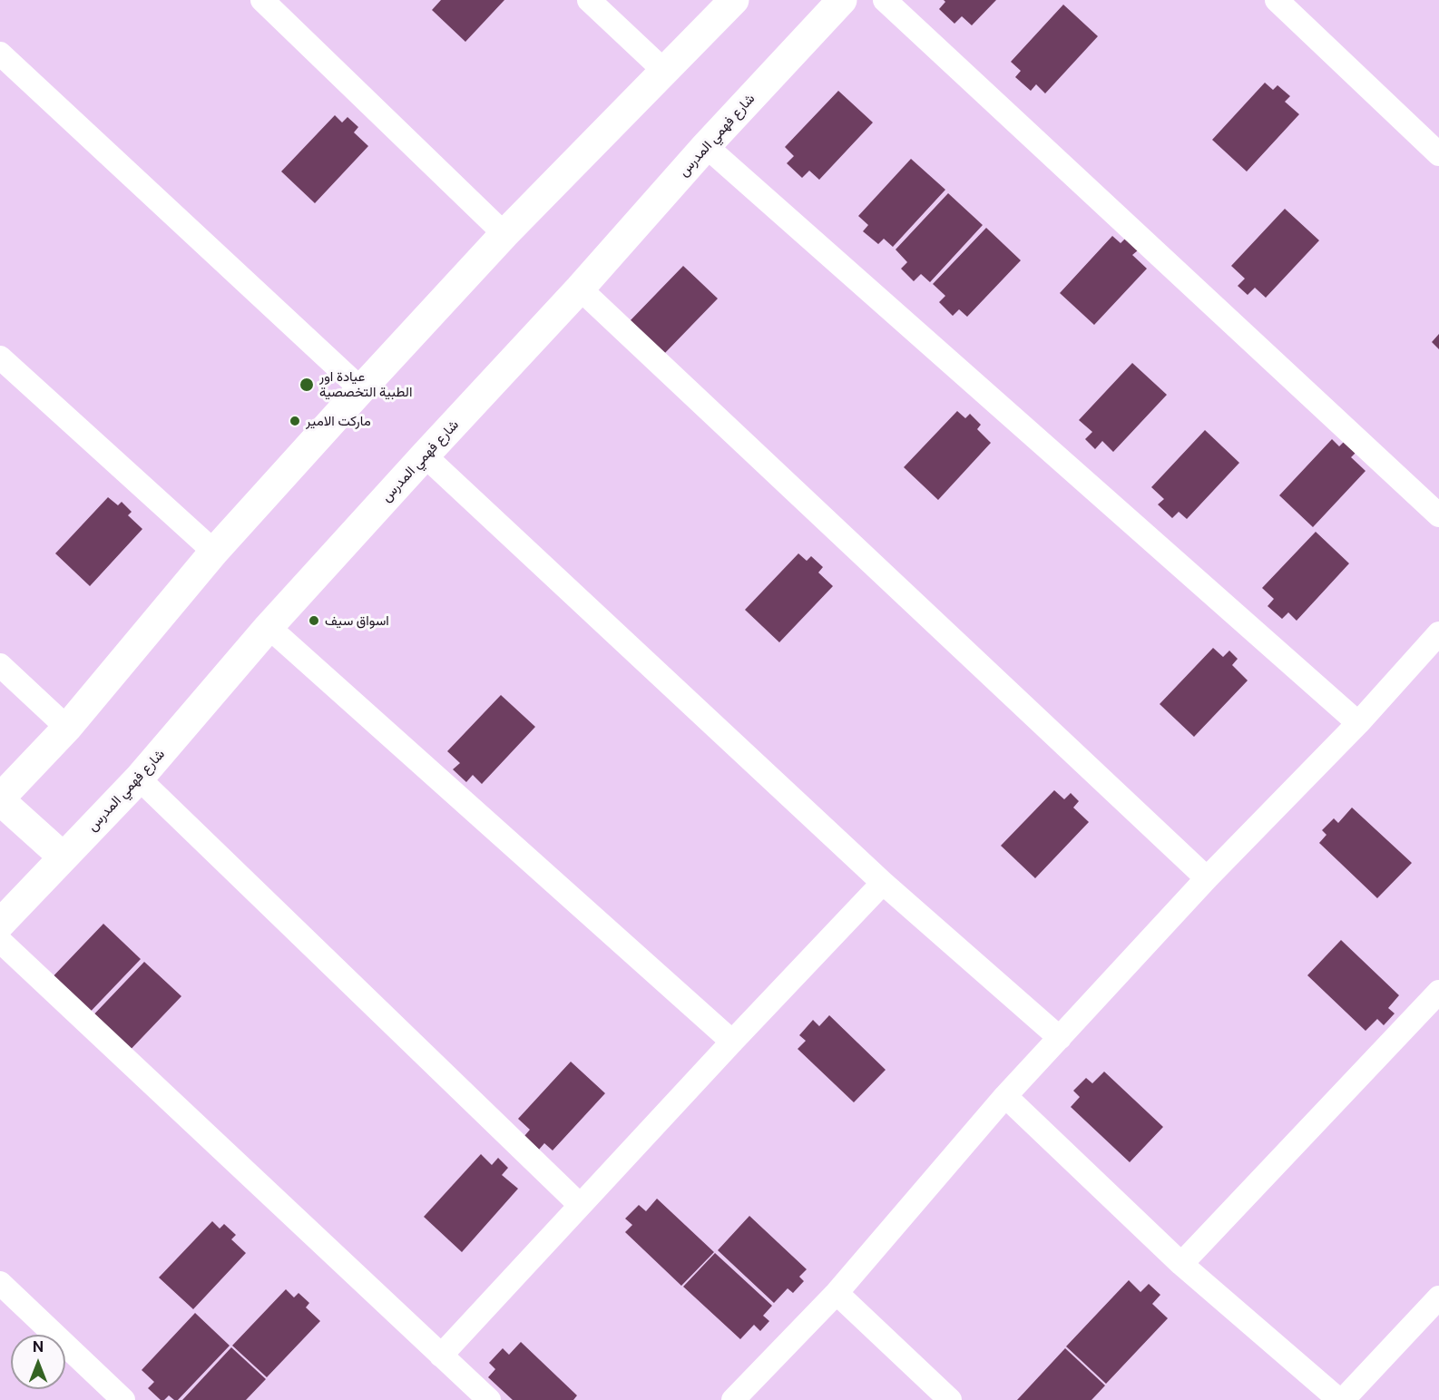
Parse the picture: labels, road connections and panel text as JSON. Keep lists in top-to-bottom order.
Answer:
{
  "streets": {
    "street": ["شارع فهمي المدرس"]
  },
  "places": ["عيادة اور الطبية التخصصية", "ماركت الامير", "اسواق سيف"],
  "north": "top"
}
